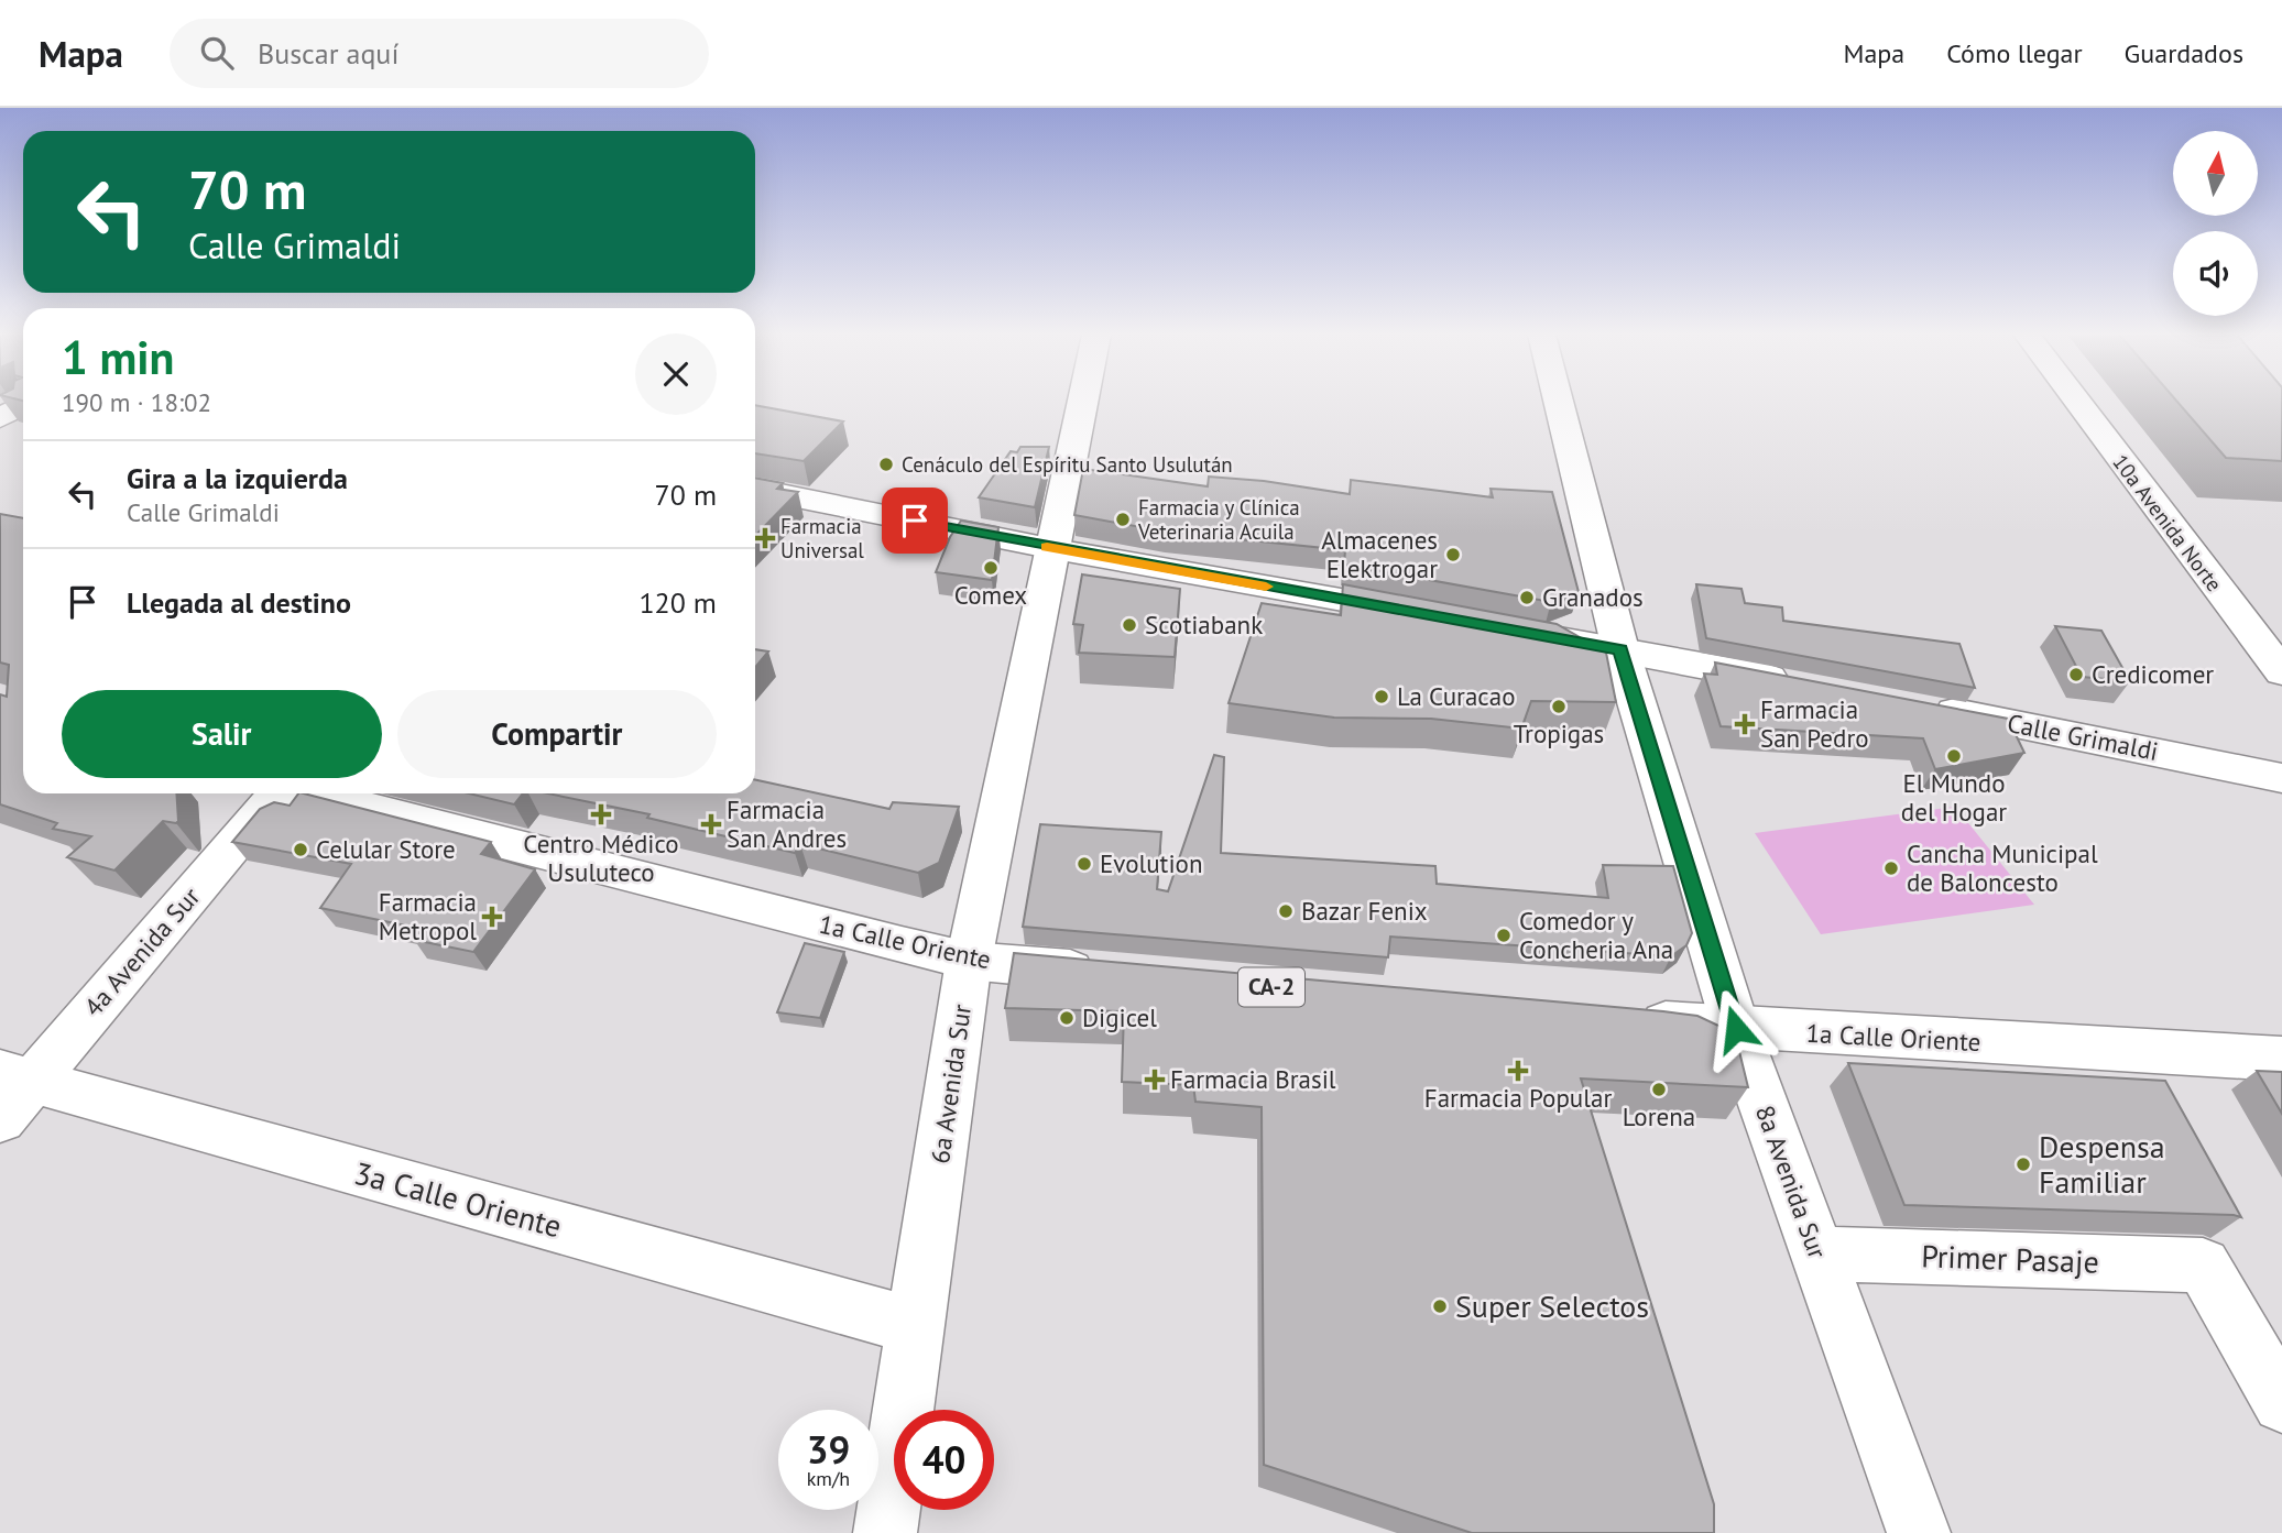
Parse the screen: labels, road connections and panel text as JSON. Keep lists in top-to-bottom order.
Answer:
{
  "streets": {
    "street": [
      "10a Avenida Norte",
      "Calle Grimaldi",
      "1a Calle Oriente",
      "4a Avenida Sur",
      "6a Avenida Sur",
      "8a Avenida Sur",
      "3a Calle Oriente",
      "Primer Pasaje"
    ]
  },
  "crossings": [
    ["1a Calle Oriente", "6a Avenida Sur"],
    ["1a Calle Oriente", "8a Avenida Sur"],
    ["4a Avenida Sur", "3a Calle Oriente"],
    ["6a Avenida Sur", "3a Calle Oriente"],
    ["8a Avenida Sur", "Primer Pasaje"]
  ],
  "places": {
    "other": [
      "Cenáculo del Espíritu Santo Usulután",
      "Farmacia y Clínica Veterinaria Acuila",
      "Almacenes Elektrogar",
      "Comex",
      "Granados",
      "Scotiabank",
      "Credicomer",
      "La Curacao",
      "Tropigas",
      "El Mundo del Hogar",
      "Celular Store",
      "Evolution",
      "Cancha Municipal de Baloncesto",
      "Bazar Fenix",
      "Comedor y Concheria Ana",
      "Digicel",
      "Lorena",
      "Despensa Familiar",
      "Super Selectos"
    ],
    "health": [
      "Farmacia Universal",
      "Farmacia San Pedro",
      "Centro Médico Usuluteco",
      "Farmacia San Andres",
      "Farmacia Metropol",
      "Farmacia Popular",
      "Farmacia Brasil"
    ]
  },
  "north": "top",
  "page": {
    "header": "Mapa",
    "search": "Buscar aquí",
    "nav": ["Mapa", "Cómo llegar", "Guardados"],
    "turn": ["70 m", "Calle Grimaldi"],
    "heading": ["1 min", "190 m · 18:02"],
    "list": [
      {
        "name": "Gira a la izquierda",
        "note": "Calle Grimaldi",
        "value": "70 m"
      },
      {
        "name": "Llegada al destino",
        "value": "120 m"
      }
    ],
    "buttons": ["Salir", "Compartir"],
    "speed": "39 km/h",
    "limit": "40"
  }
}
